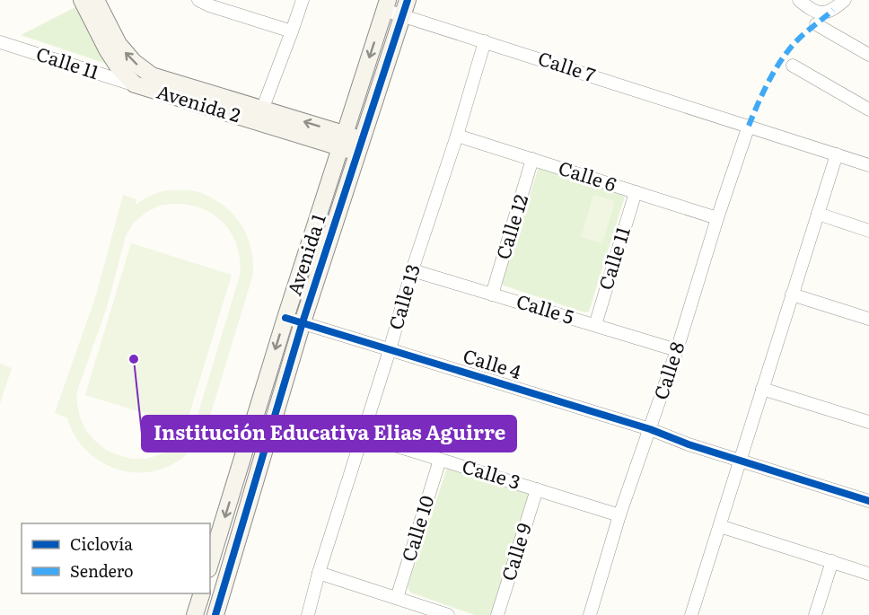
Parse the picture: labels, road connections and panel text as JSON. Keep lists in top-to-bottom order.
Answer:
{
  "streets": {
    "street": [
      "Calle 11",
      "Calle 7",
      "Avenida 2",
      "Calle 6",
      "Calle 12",
      "Avenida 1",
      "Calle 13",
      "Calle 5",
      "Calle 4",
      "Calle 8",
      "Calle 3",
      "Calle 10",
      "Calle 9"
    ]
  },
  "crossings": [
    ["Calle 11", "Avenida 2"],
    ["Calle 11", "Calle 6"],
    ["Calle 11", "Calle 5"],
    ["Calle 7", "Avenida 1"],
    ["Calle 7", "Calle 13"],
    ["Calle 7", "Calle 8"],
    ["Avenida 2", "Avenida 1"],
    ["Calle 6", "Calle 12"],
    ["Calle 6", "Calle 13"],
    ["Calle 6", "Calle 8"],
    ["Calle 12", "Calle 5"],
    ["Avenida 1", "Calle 4"],
    ["Calle 13", "Calle 5"],
    ["Calle 13", "Calle 4"],
    ["Calle 13", "Calle 3"],
    ["Calle 5", "Calle 8"],
    ["Calle 4", "Calle 8"],
    ["Calle 8", "Calle 3"],
    ["Calle 3", "Calle 10"],
    ["Calle 3", "Calle 9"]
  ],
  "places": ["Institución Educativa Elias Aguirre"],
  "legend": ["Ciclovía", "Sendero"]
}
